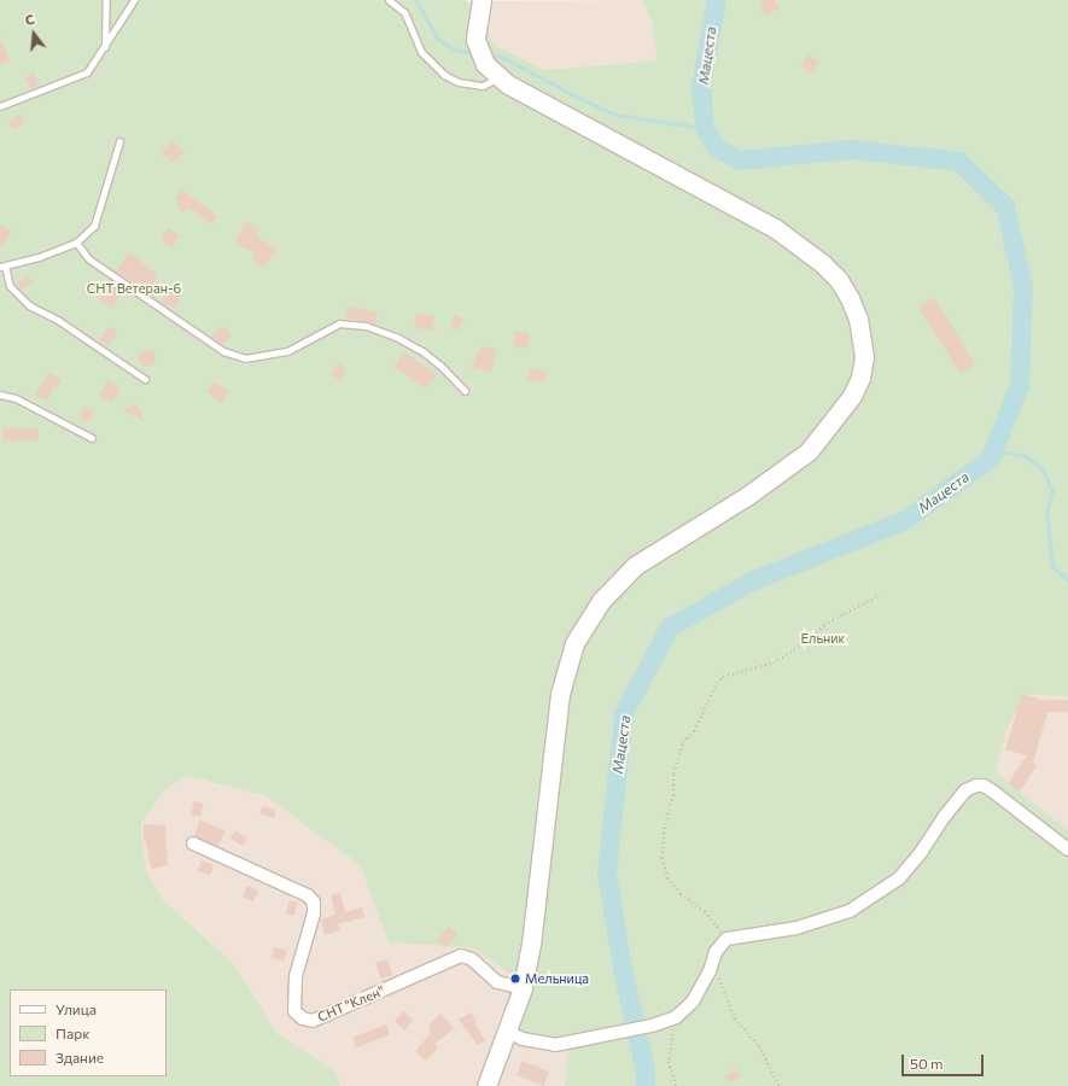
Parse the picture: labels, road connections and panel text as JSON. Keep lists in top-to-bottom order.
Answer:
{
  "streets": {
    "street": ["СНТ \"Клен\""]
  },
  "water": ["Мацеста"],
  "parks": ["СНТ Ветеран-6", "Ельник"],
  "places": ["Мельница"],
  "legend": ["Улица", "Парк", "Здание"],
  "scale_bar": "50 m",
  "north": "top"
}
